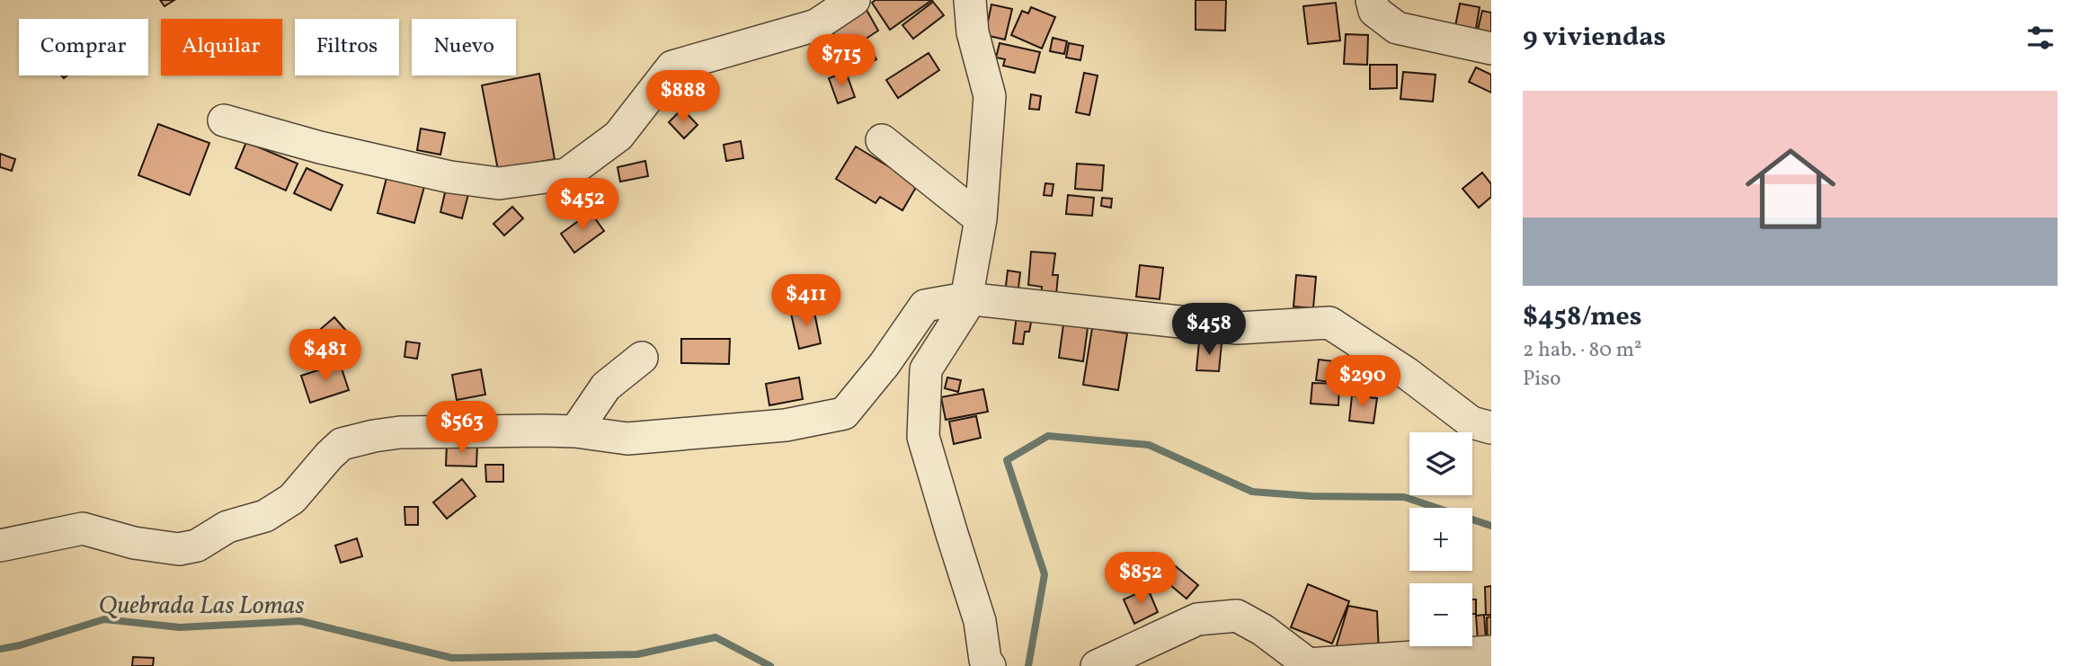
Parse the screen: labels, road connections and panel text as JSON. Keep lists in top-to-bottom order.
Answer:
{
  "water": ["Quebrada Las Lomas"],
  "page": {
    "heading": "9 viviendas",
    "chip": [
      "Comprar",
      "Alquilar",
      "Filtros",
      "Nuevo"
    ],
    "price": [
      "$715",
      "$888",
      "$452",
      "$411",
      "$458",
      "$481",
      "$290",
      "$563",
      "$852"
    ],
    "list": [
      {
        "name": "$458/mes",
        "note": "2 hab. · 80 m² · Piso"
      }
    ],
    "map_buttons": ["+", "−"]
  }
}
